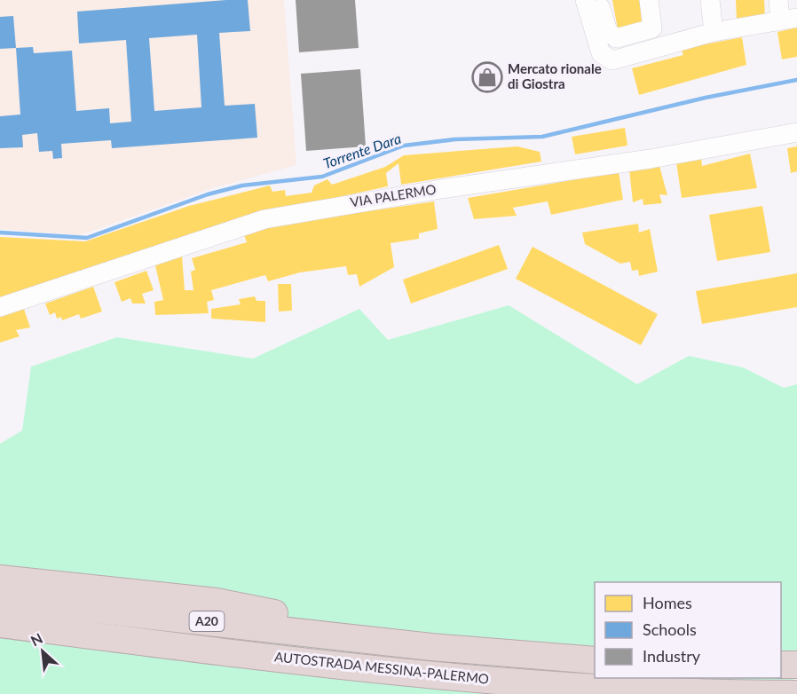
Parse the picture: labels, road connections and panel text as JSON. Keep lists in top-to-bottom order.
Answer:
{
  "streets": {
    "highway": ["A20", "AUTOSTRADA MESSINA-PALERMO"],
    "street": ["VIA PALERMO"]
  },
  "water": ["Torrente Dara"],
  "places": {
    "shop": ["Mercato rionale di Giostra"]
  },
  "legend": ["Homes", "Schools", "Industry"],
  "north": "top left"
}
